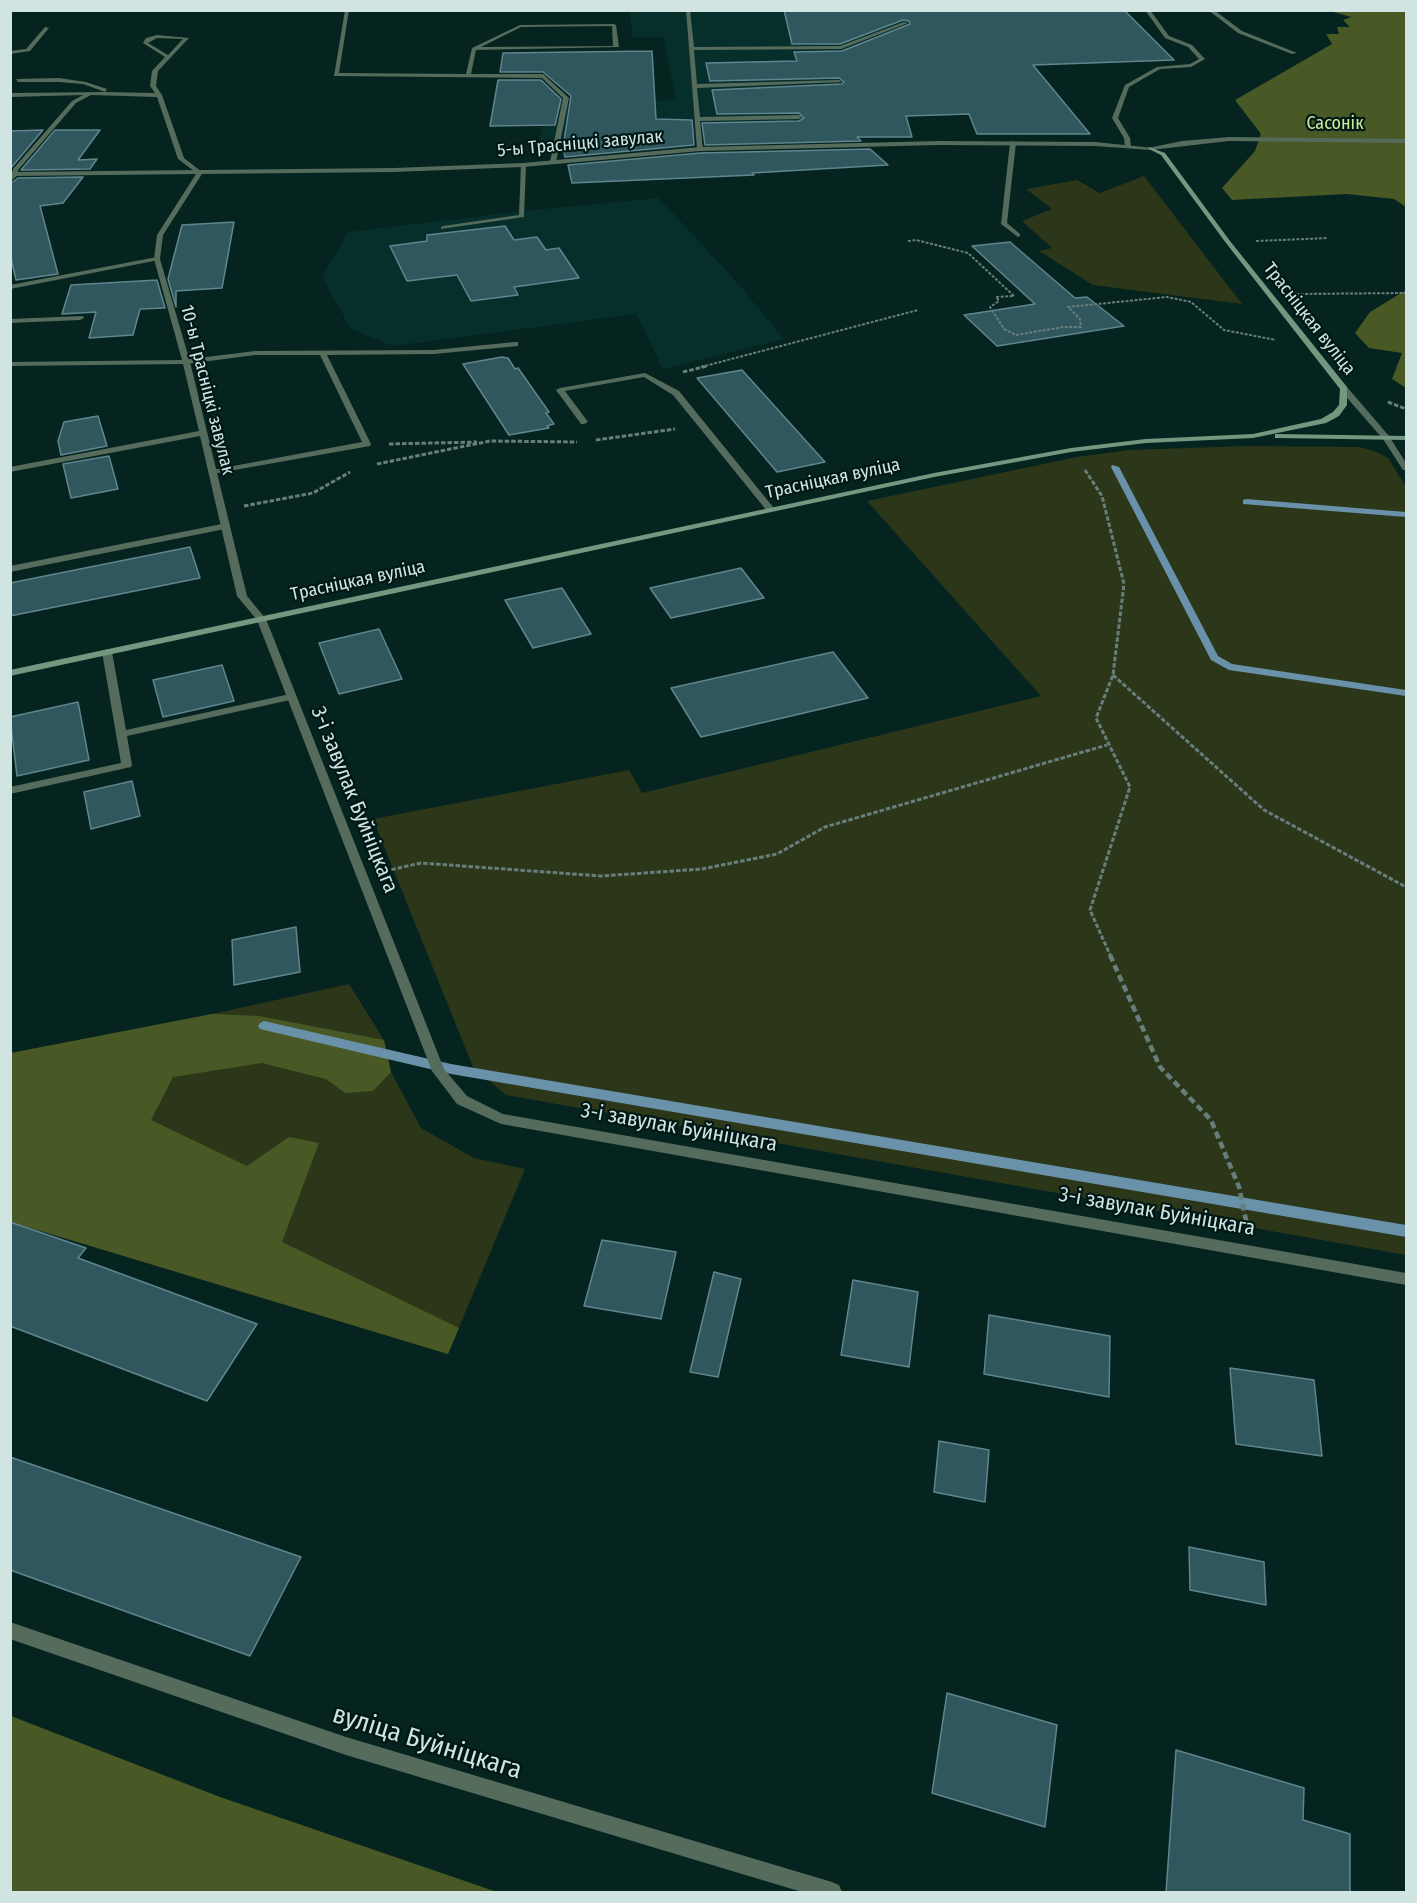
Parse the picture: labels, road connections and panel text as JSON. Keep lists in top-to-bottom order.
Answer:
{
  "streets": {
    "street": [
      "5-ы Трасніцкі завулак",
      "Трасніцкая вуліца",
      "10-ы Трасніцкі завулак",
      "3-і завулак Буйніцкага",
      "вуліца Буйніцкага"
    ]
  },
  "crossings": [
    ["5-ы Трасніцкі завулак", "Трасніцкая вуліца"],
    ["5-ы Трасніцкі завулак", "10-ы Трасніцкі завулак"],
    ["Трасніцкая вуліца", "10-ы Трасніцкі завулак"],
    ["Трасніцкая вуліца", "3-і завулак Буйніцкага"],
    ["10-ы Трасніцкі завулак", "3-і завулак Буйніцкага"]
  ],
  "parks": ["Сасонік"]
}
